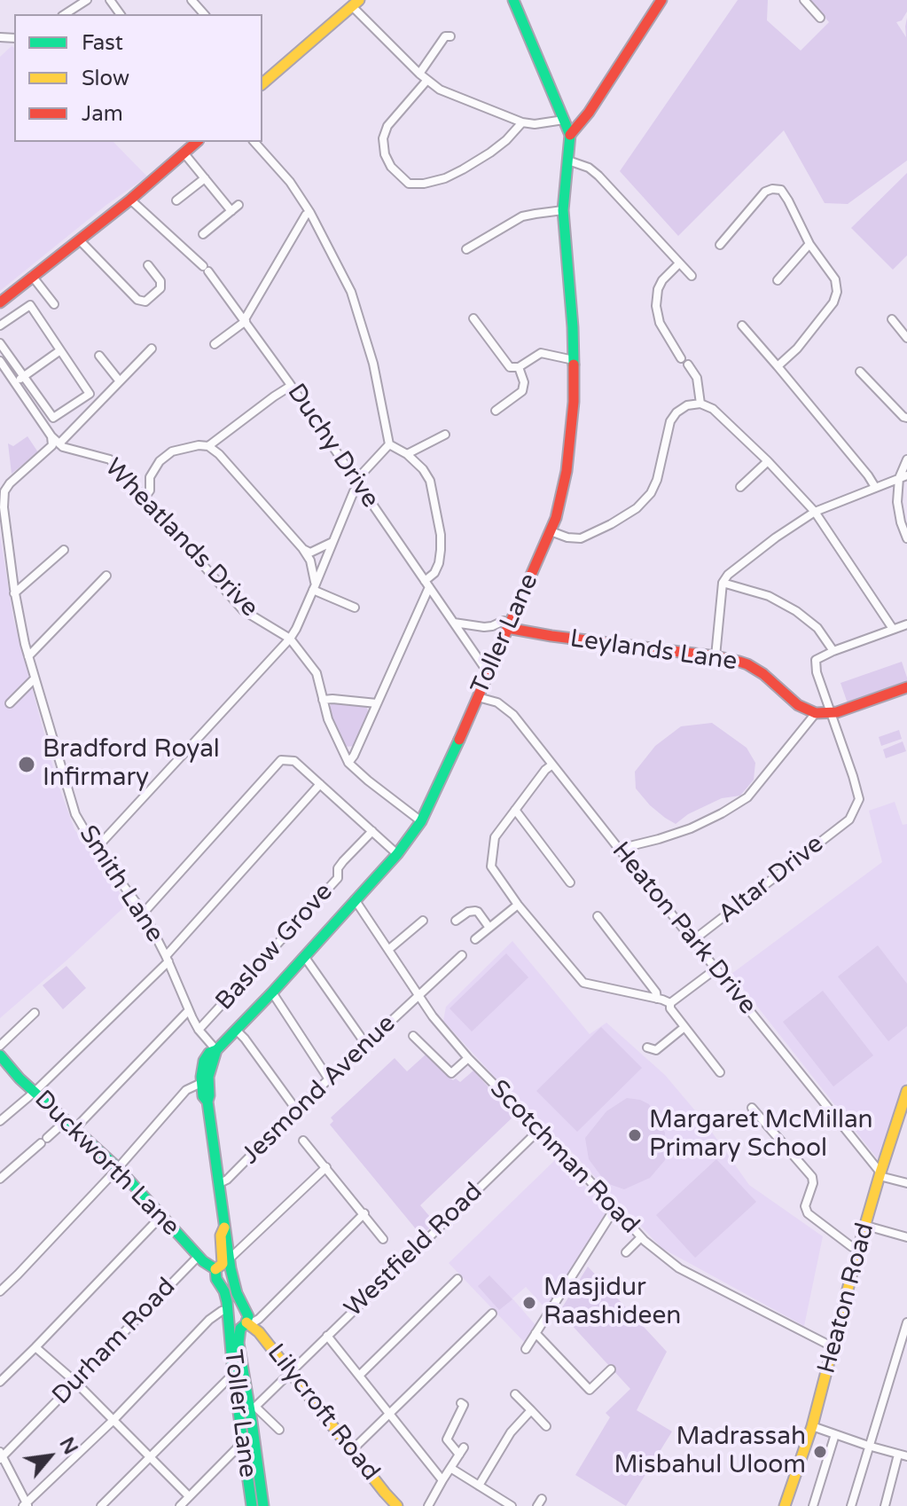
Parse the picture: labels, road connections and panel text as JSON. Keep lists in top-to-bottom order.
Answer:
{
  "streets": {
    "main road": [
      "Toller Lane",
      "Leylands Lane",
      "Duckworth Lane",
      "Heaton Road",
      "Lilycroft Road"
    ],
    "street": [
      "Duchy Drive",
      "Wheatlands Drive",
      "Altar Drive",
      "Smith Lane",
      "Heaton Park Drive",
      "Baslow Grove",
      "Jesmond Avenue",
      "Scotchman Road",
      "Westfield Road",
      "Durham Road"
    ]
  },
  "crossings": [
    ["Duchy Drive", "Toller Lane"],
    ["Wheatlands Drive", "Toller Lane"],
    ["Wheatlands Drive", "Smith Lane"],
    ["Toller Lane", "Leylands Lane"],
    ["Toller Lane", "Smith Lane"],
    ["Toller Lane", "Heaton Park Drive"],
    ["Toller Lane", "Jesmond Avenue"],
    ["Toller Lane", "Scotchman Road"],
    ["Toller Lane", "Duckworth Lane"],
    ["Toller Lane", "Westfield Road"],
    ["Toller Lane", "Lilycroft Road"],
    ["Altar Drive", "Heaton Park Drive"],
    ["Smith Lane", "Baslow Grove"],
    ["Heaton Park Drive", "Heaton Road"],
    ["Jesmond Avenue", "Scotchman Road"],
    ["Scotchman Road", "Westfield Road"],
    ["Scotchman Road", "Heaton Road"],
    ["Duckworth Lane", "Durham Road"],
    ["Westfield Road", "Lilycroft Road"]
  ],
  "places": [
    "Bradford Royal Infirmary",
    "Margaret McMillan Primary School",
    "Masjidur Raashideen",
    "Madrassah Misbahul Uloom"
  ],
  "legend": ["Fast", "Slow", "Jam"],
  "north": "top right"
}
